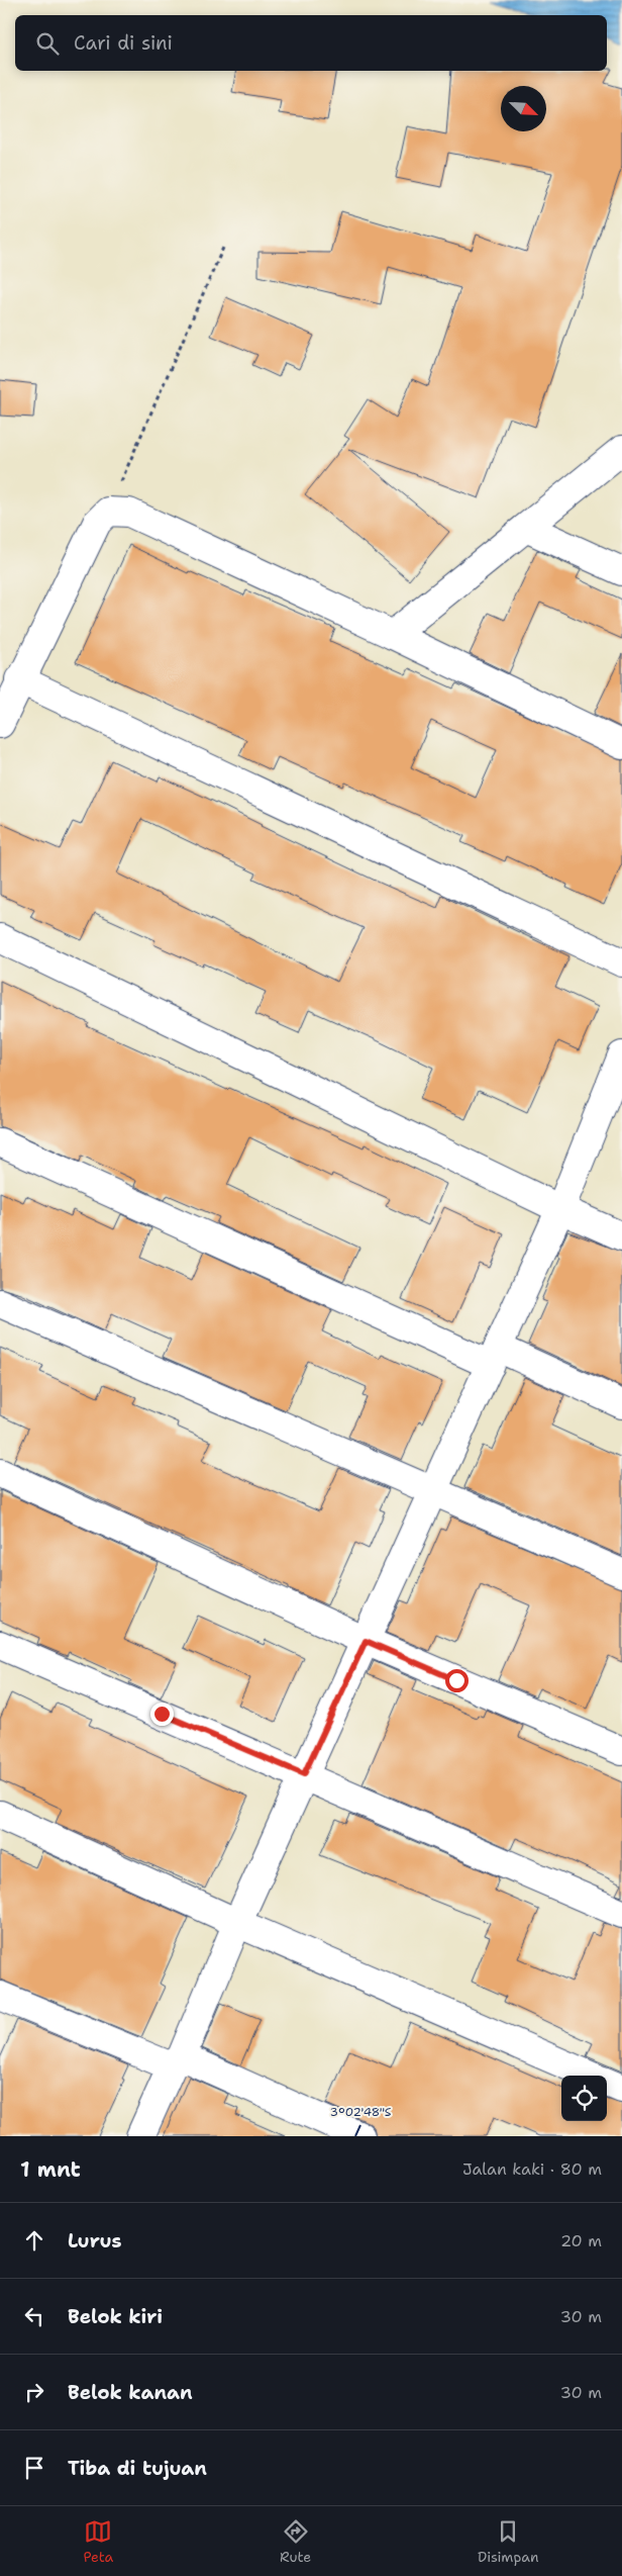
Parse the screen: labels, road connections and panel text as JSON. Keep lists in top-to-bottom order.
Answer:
{
  "north": "bottom right",
  "page": {
    "search": "Cari di sini",
    "heading": ["1 mnt", "Jalan kaki · 80 m"],
    "list": [
      ["Lurus", "20 m"],
      ["Belok kiri", "30 m"],
      ["Belok kanan", "30 m"],
      "Tiba di tujuan"
    ],
    "nav": ["Peta", "Rute", "Disimpan"]
  },
  "coordinates": ["3°02'48\"S"]
}
